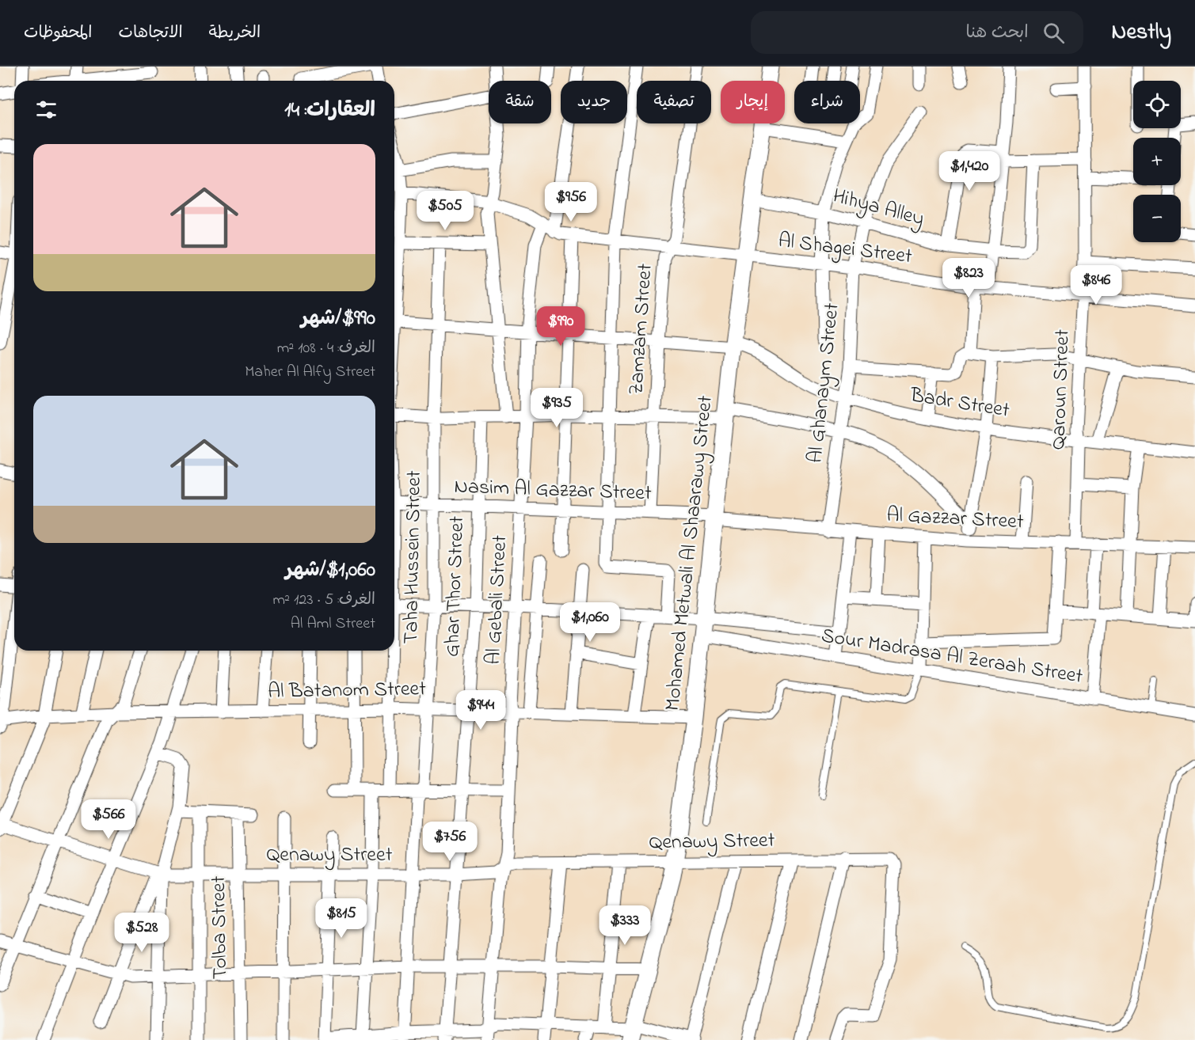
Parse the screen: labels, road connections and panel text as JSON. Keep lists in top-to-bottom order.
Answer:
{
  "streets": {
    "street": [
      "Hihya Alley",
      "Al Shagei Street",
      "Zamzam Street",
      "Al Ghanaym Street",
      "Qaroun Street",
      "Badr Street",
      "Nasim Al Gazzar Street",
      "Al Gazzar Street",
      "Mohamed Metwali Al Shaarawy Street",
      "Taha Hussein Street",
      "Ghar Thor Street",
      "Al Gebali Street",
      "Sour Madrasa Al Zeraah Street",
      "Al Batanom Street",
      "Qenawy Street",
      "Tolba Street"
    ]
  },
  "crossings": [
    ["Hihya Alley", "Al Ghanaym Street"],
    ["Hihya Alley", "Mohamed Metwali Al Shaarawy Street"],
    ["Al Shagei Street", "Zamzam Street"],
    ["Al Shagei Street", "Al Ghanaym Street"],
    ["Al Shagei Street", "Qaroun Street"],
    ["Al Shagei Street", "Mohamed Metwali Al Shaarawy Street"],
    ["Zamzam Street", "Badr Street"],
    ["Zamzam Street", "Nasim Al Gazzar Street"],
    ["Al Ghanaym Street", "Badr Street"],
    ["Al Ghanaym Street", "Al Gazzar Street"],
    ["Qaroun Street", "Badr Street"],
    ["Qaroun Street", "Al Gazzar Street"],
    ["Badr Street", "Mohamed Metwali Al Shaarawy Street"],
    ["Badr Street", "Taha Hussein Street"],
    ["Badr Street", "Al Gebali Street"],
    ["Nasim Al Gazzar Street", "Al Gazzar Street"],
    ["Nasim Al Gazzar Street", "Mohamed Metwali Al Shaarawy Street"],
    ["Nasim Al Gazzar Street", "Taha Hussein Street"],
    ["Nasim Al Gazzar Street", "Ghar Thor Street"],
    ["Nasim Al Gazzar Street", "Al Gebali Street"],
    ["Al Gazzar Street", "Mohamed Metwali Al Shaarawy Street"],
    ["Mohamed Metwali Al Shaarawy Street", "Sour Madrasa Al Zeraah Street"],
    ["Mohamed Metwali Al Shaarawy Street", "Al Batanom Street"],
    ["Mohamed Metwali Al Shaarawy Street", "Qenawy Street"],
    ["Taha Hussein Street", "Al Batanom Street"],
    ["Taha Hussein Street", "Qenawy Street"],
    ["Ghar Thor Street", "Al Batanom Street"],
    ["Ghar Thor Street", "Qenawy Street"],
    ["Al Gebali Street", "Al Batanom Street"],
    ["Al Gebali Street", "Qenawy Street"],
    ["Qenawy Street", "Tolba Street"]
  ],
  "page": {
    "header": "Nestly",
    "search": "ابحث هنا",
    "nav": ["الخريطة", "الاتجاهات", "المحفوظات"],
    "map_buttons": ["+", "−"],
    "chip": [
      "شراء",
      "إيجار",
      "تصفية",
      "جديد",
      "شقة"
    ],
    "heading": "العقارات: 14",
    "list": [
      {
        "name": "$990/شهر",
        "note": "الغرف: 4 · 108 m² · Maher Al Alfy Street"
      },
      {
        "name": "$1,060/شهر",
        "note": "الغرف: 5 · 123 m² · Al Aml Street"
      }
    ],
    "price": [
      "$1,420",
      "$956",
      "$505",
      "$823",
      "$846",
      "$990",
      "$935",
      "$1,060",
      "$944",
      "$566",
      "$756",
      "$815",
      "$333",
      "$528"
    ]
  }
}
